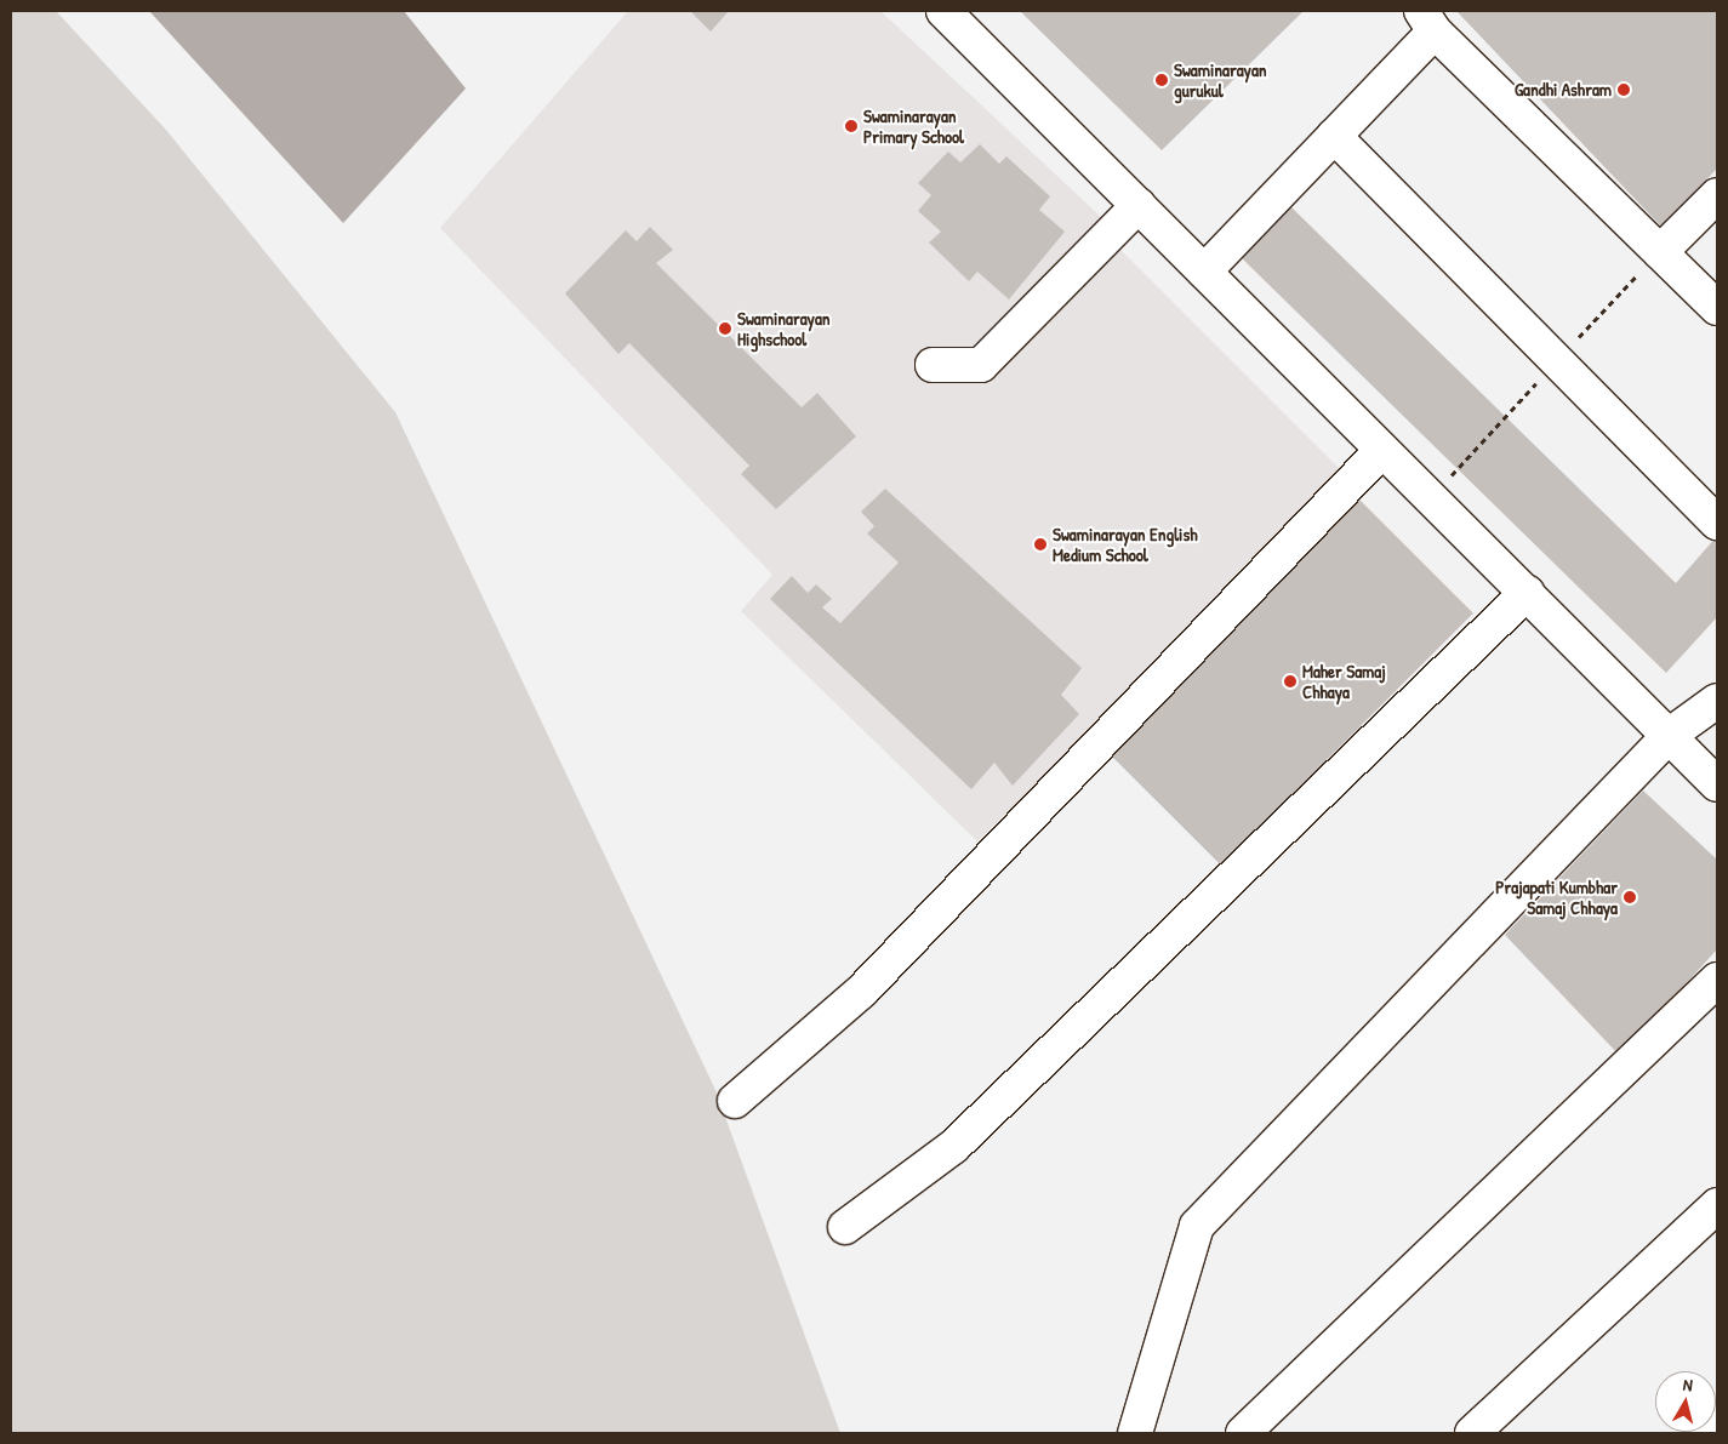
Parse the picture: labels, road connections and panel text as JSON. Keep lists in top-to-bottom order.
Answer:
{
  "places": [
    "Swaminarayan gurukul",
    "Gandhi Ashram",
    "Swaminarayan Primary School",
    "Swaminarayan Highschool",
    "Swaminarayan English Medium School",
    "Maher Samaj Chhaya",
    "Prajapati Kumbhar Samaj Chhaya"
  ],
  "north": "top"
}
